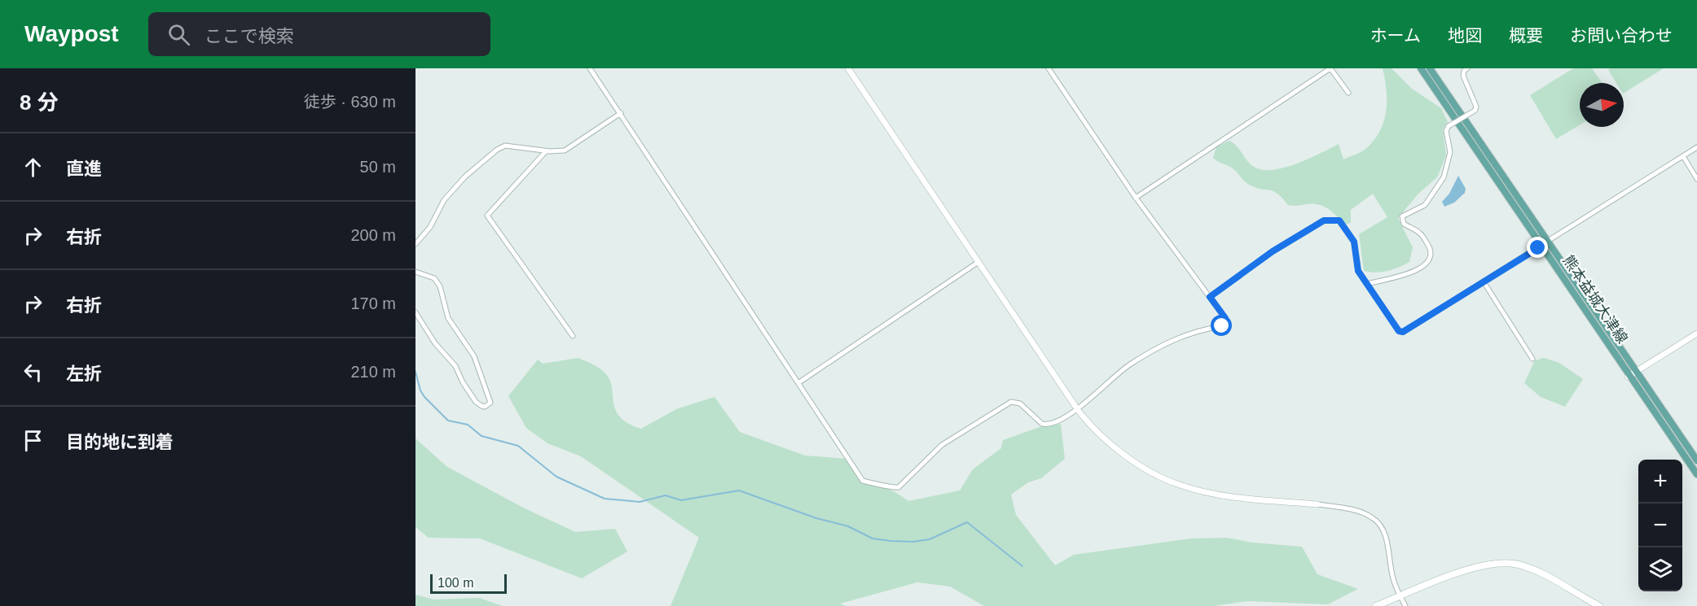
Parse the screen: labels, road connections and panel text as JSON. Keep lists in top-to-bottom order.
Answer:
{
  "streets": {
    "main road": ["熊本益城大津線"]
  },
  "scale_bar": "100 m",
  "north": "right",
  "page": {
    "header": "Waypost",
    "search": "ここで検索",
    "nav": [
      "ホーム",
      "地図",
      "概要",
      "お問い合わせ"
    ],
    "heading": ["8 分", "徒歩 · 630 m"],
    "list": [
      ["直進", "50 m"],
      ["右折", "200 m"],
      ["右折", "170 m"],
      ["左折", "210 m"],
      "目的地に到着"
    ],
    "map_buttons": ["+", "−"],
    "scale": "100 m"
  }
}
